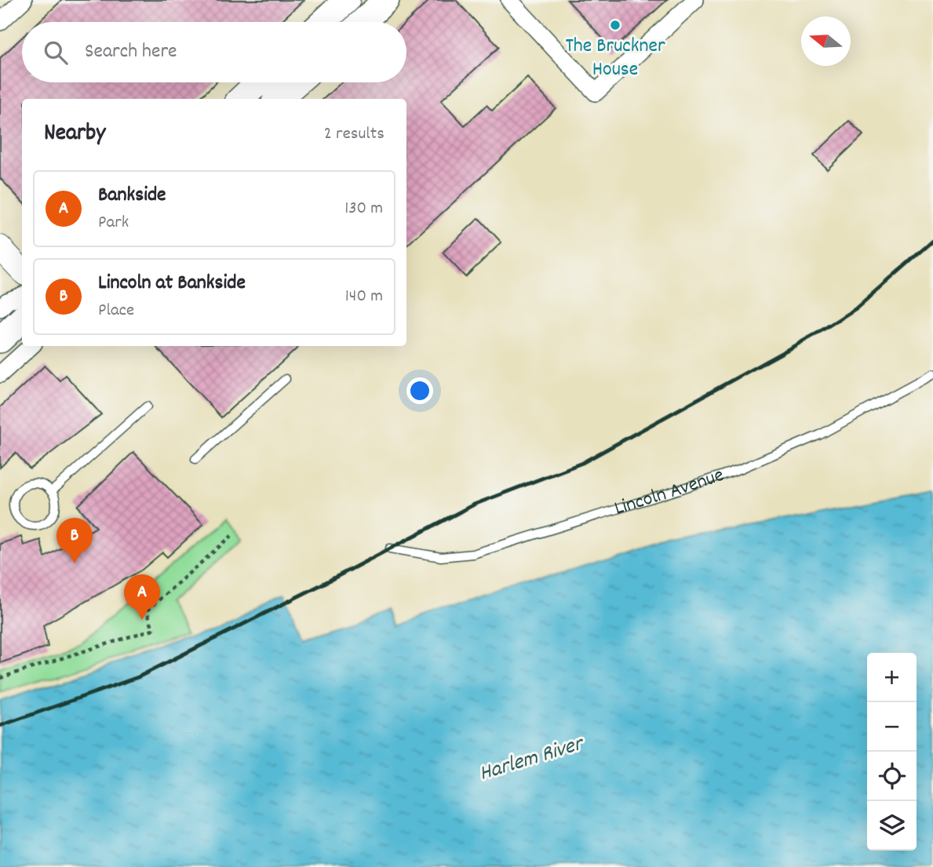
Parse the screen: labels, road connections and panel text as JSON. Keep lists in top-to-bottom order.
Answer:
{
  "streets": {
    "lane": ["Lincoln Avenue"]
  },
  "water": ["Harlem River"],
  "places": ["The Bruckner House"],
  "north": "left",
  "page": {
    "search": "Search here",
    "heading": ["Nearby", "2 results"],
    "list": [
      {
        "mark": "A",
        "name": "Bankside",
        "note": "Park",
        "value": "130 m"
      },
      {
        "mark": "B",
        "name": "Lincoln at Bankside",
        "note": "Place",
        "value": "140 m"
      }
    ],
    "pins": ["B", "A"],
    "map_buttons": ["+", "−"]
  }
}
